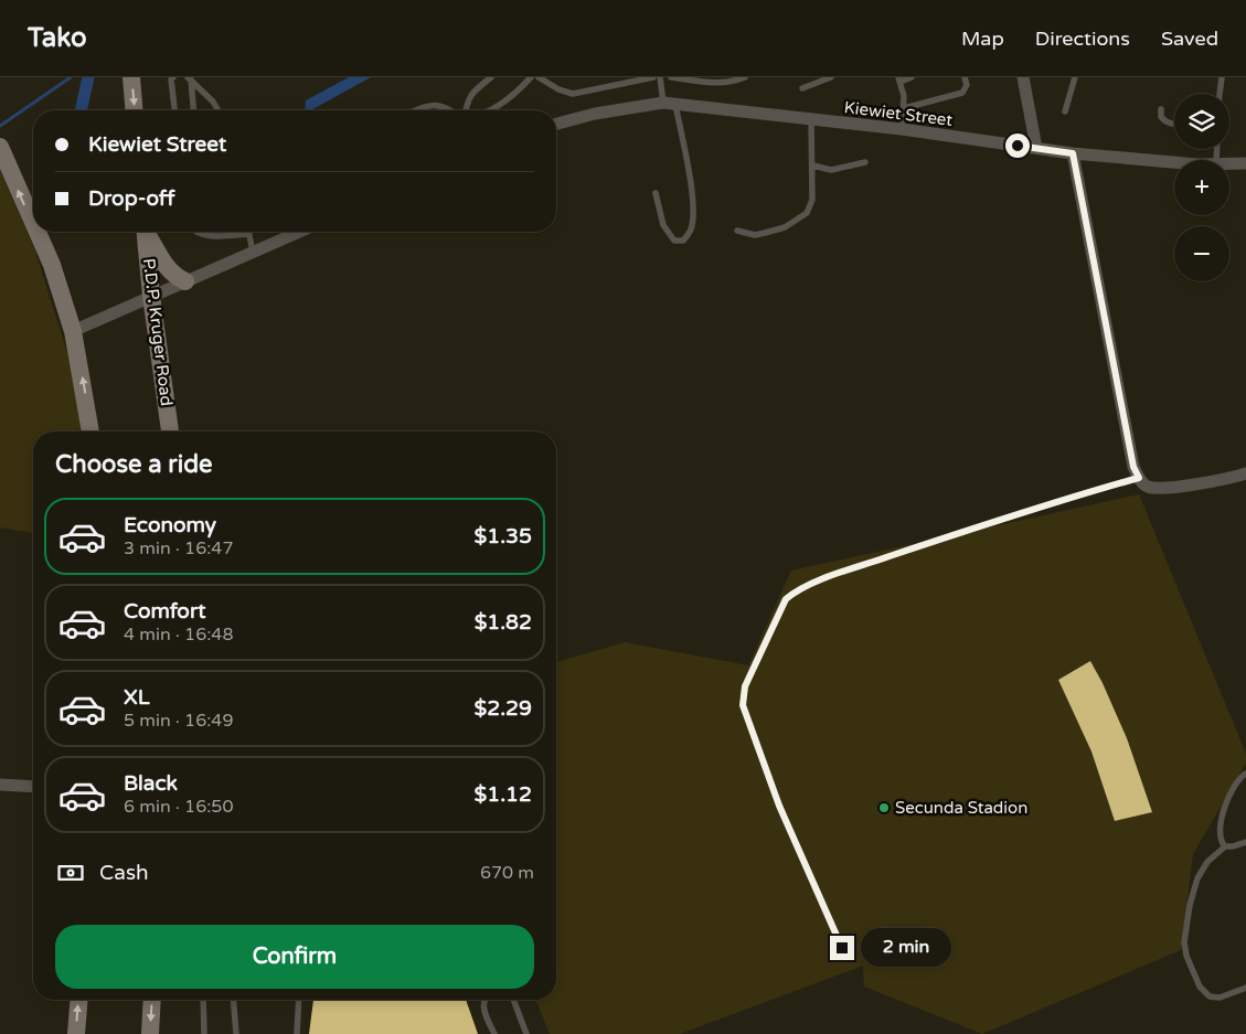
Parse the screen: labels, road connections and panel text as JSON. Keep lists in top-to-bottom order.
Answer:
{
  "streets": {
    "street": ["Kiewiet Street", "P.D.P. Kruger Road"]
  },
  "places": ["Secunda Stadion"],
  "page": {
    "header": "Tako",
    "nav": ["Map", "Directions", "Saved"],
    "map_buttons": ["+", "−"],
    "banner": ["Kiewiet Street", "Drop-off"],
    "heading": "Choose a ride",
    "list": [
      {
        "name": "Economy",
        "note": "3 min · 16:47",
        "value": "$1.35"
      },
      {
        "name": "Comfort",
        "note": "4 min · 16:48",
        "value": "$1.82"
      },
      {
        "name": "XL",
        "note": "5 min · 16:49",
        "value": "$2.29"
      },
      {
        "name": "Black",
        "note": "6 min · 16:50",
        "value": "$1.12"
      }
    ],
    "pay": ["Cash", "670 m"],
    "buttons": "Confirm",
    "bubble": "2 min"
  }
}
